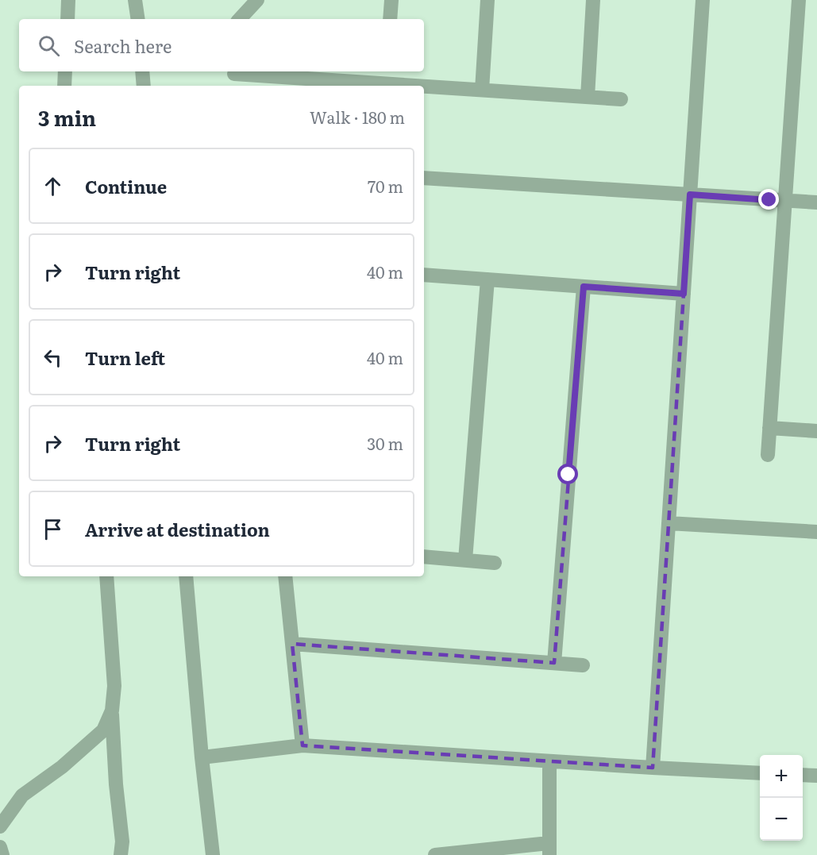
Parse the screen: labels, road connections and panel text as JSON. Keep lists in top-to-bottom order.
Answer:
{
  "page": {
    "search": "Search here",
    "heading": ["3 min", "Walk · 180 m"],
    "list": [
      ["Continue", "70 m"],
      ["Turn right", "40 m"],
      ["Turn left", "40 m"],
      ["Turn right", "30 m"],
      "Arrive at destination"
    ],
    "map_buttons": ["+", "−"]
  }
}
